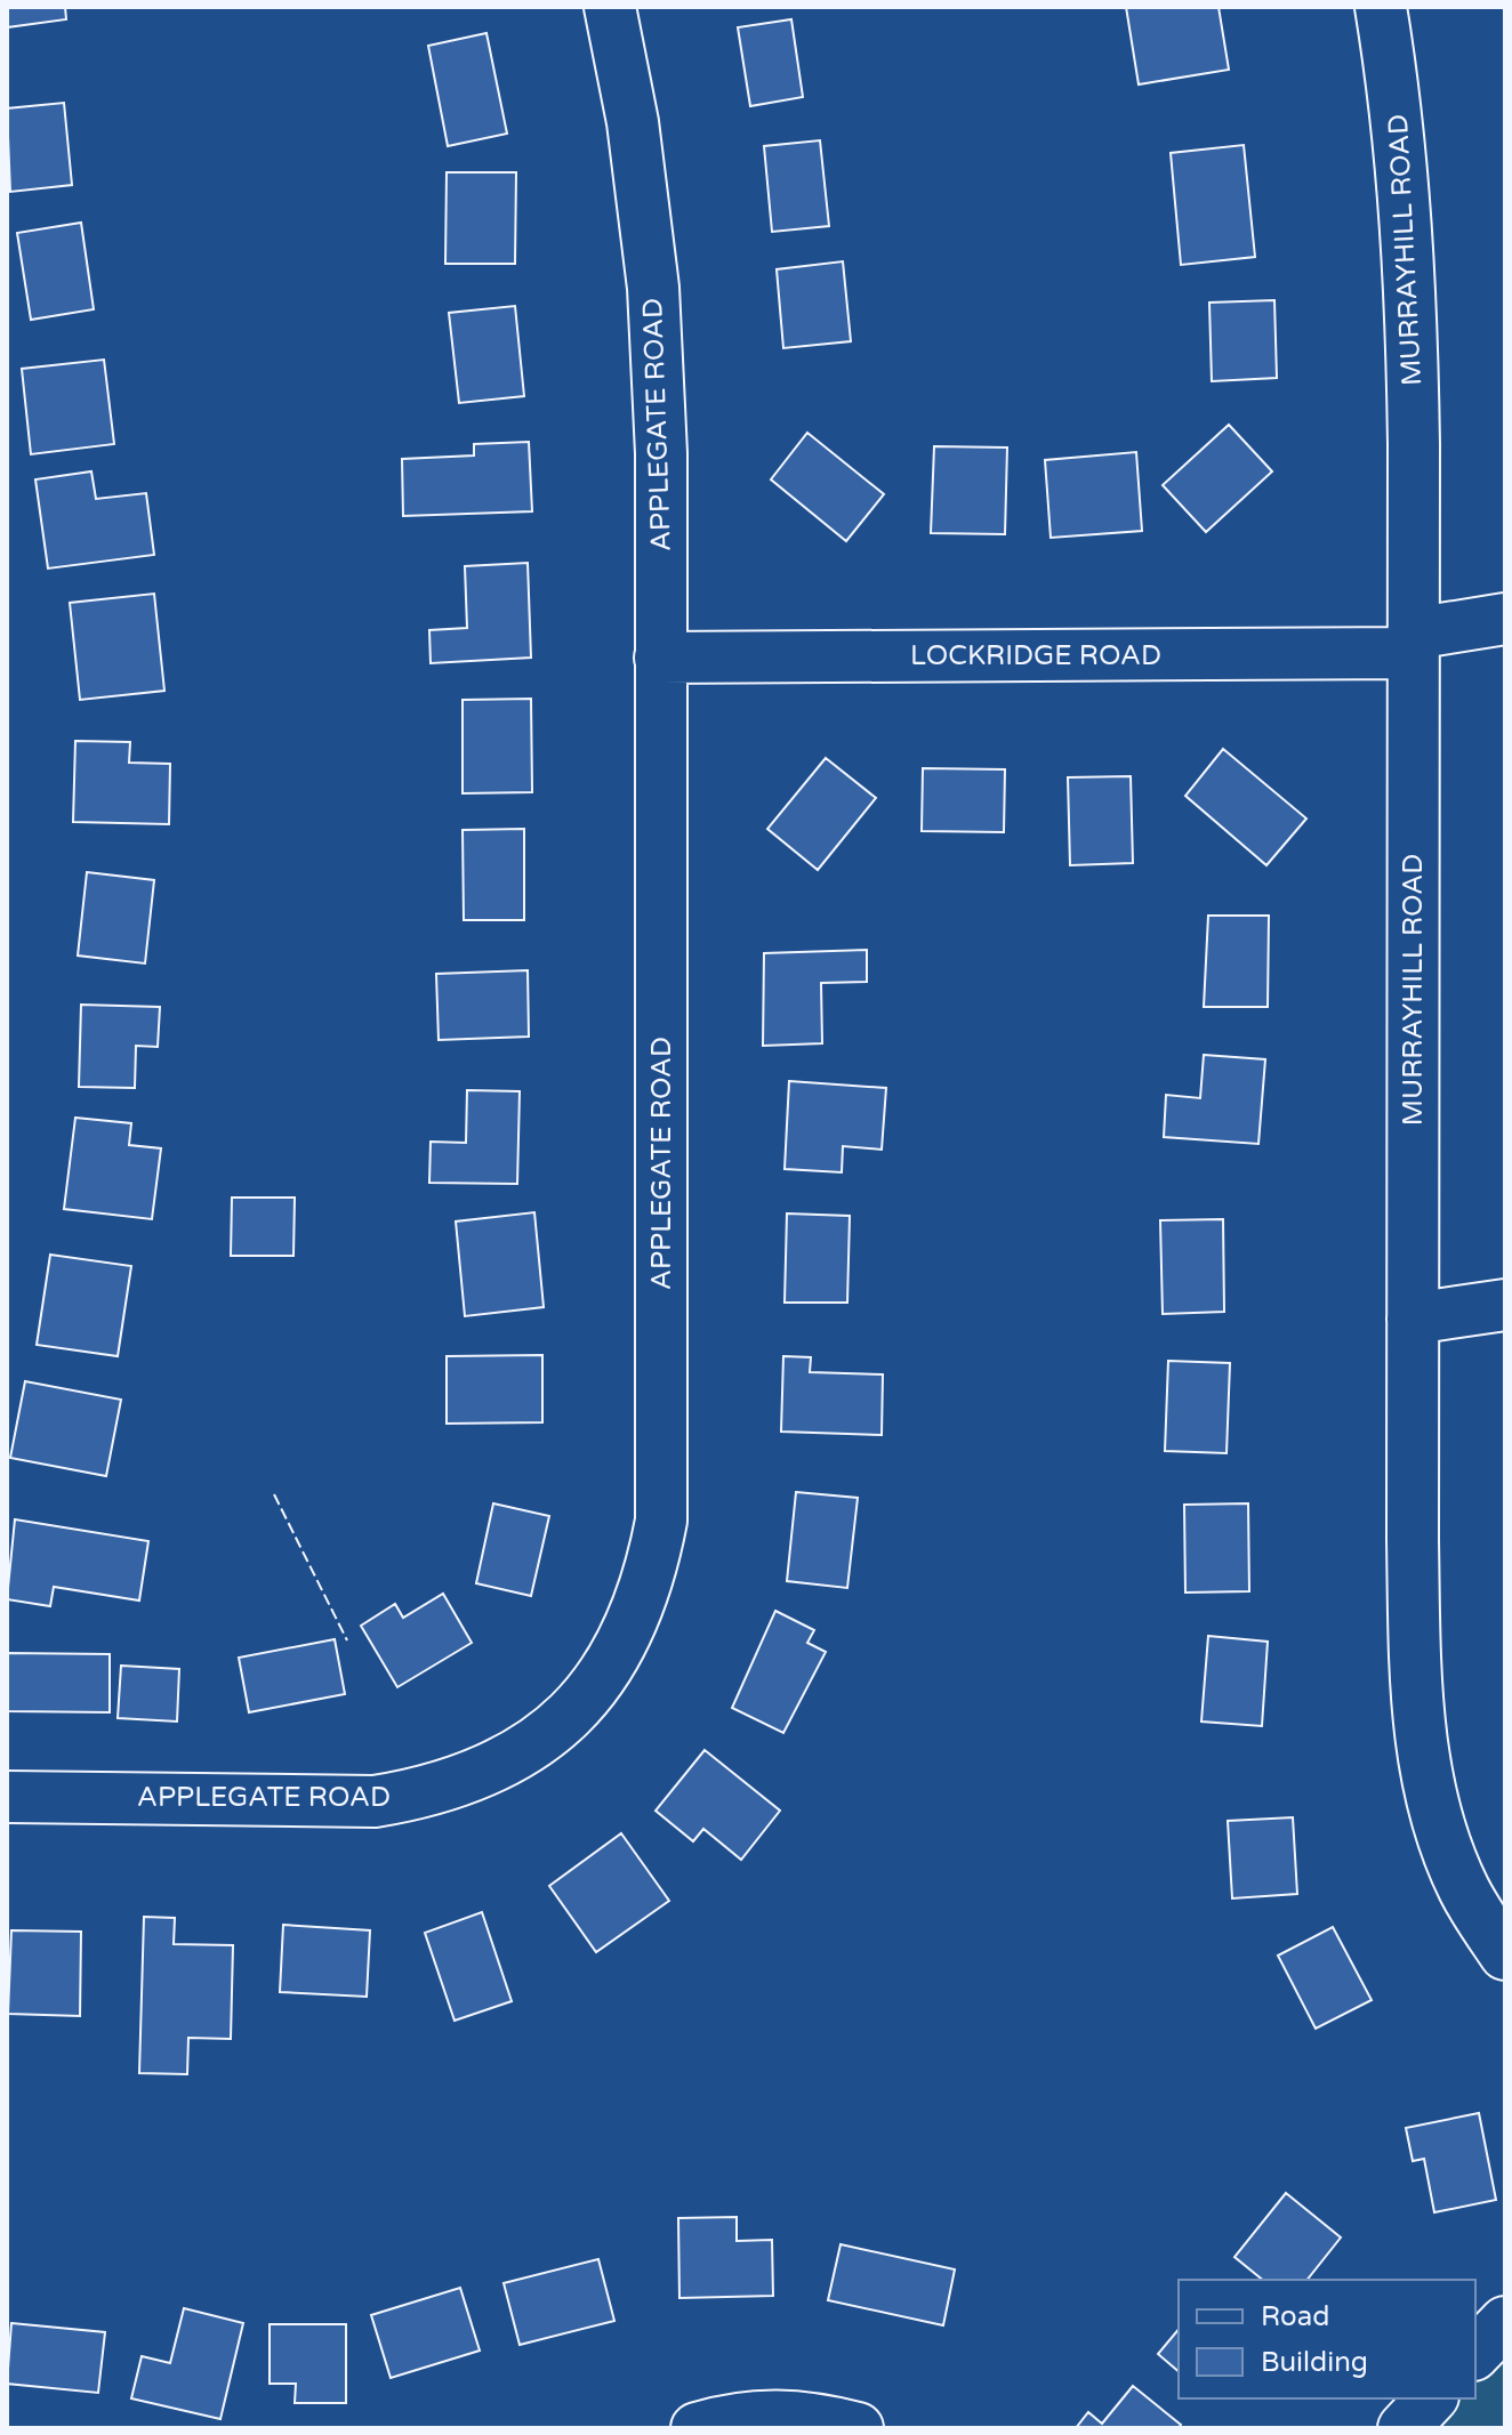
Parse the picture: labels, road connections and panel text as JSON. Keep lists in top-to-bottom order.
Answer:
{
  "streets": {
    "street": ["MURRAYHILL ROAD", "APPLEGATE ROAD", "LOCKRIDGE ROAD"]
  },
  "crossings": [
    ["MURRAYHILL ROAD", "LOCKRIDGE ROAD"],
    ["APPLEGATE ROAD", "LOCKRIDGE ROAD"]
  ],
  "legend": ["Road", "Building"]
}
